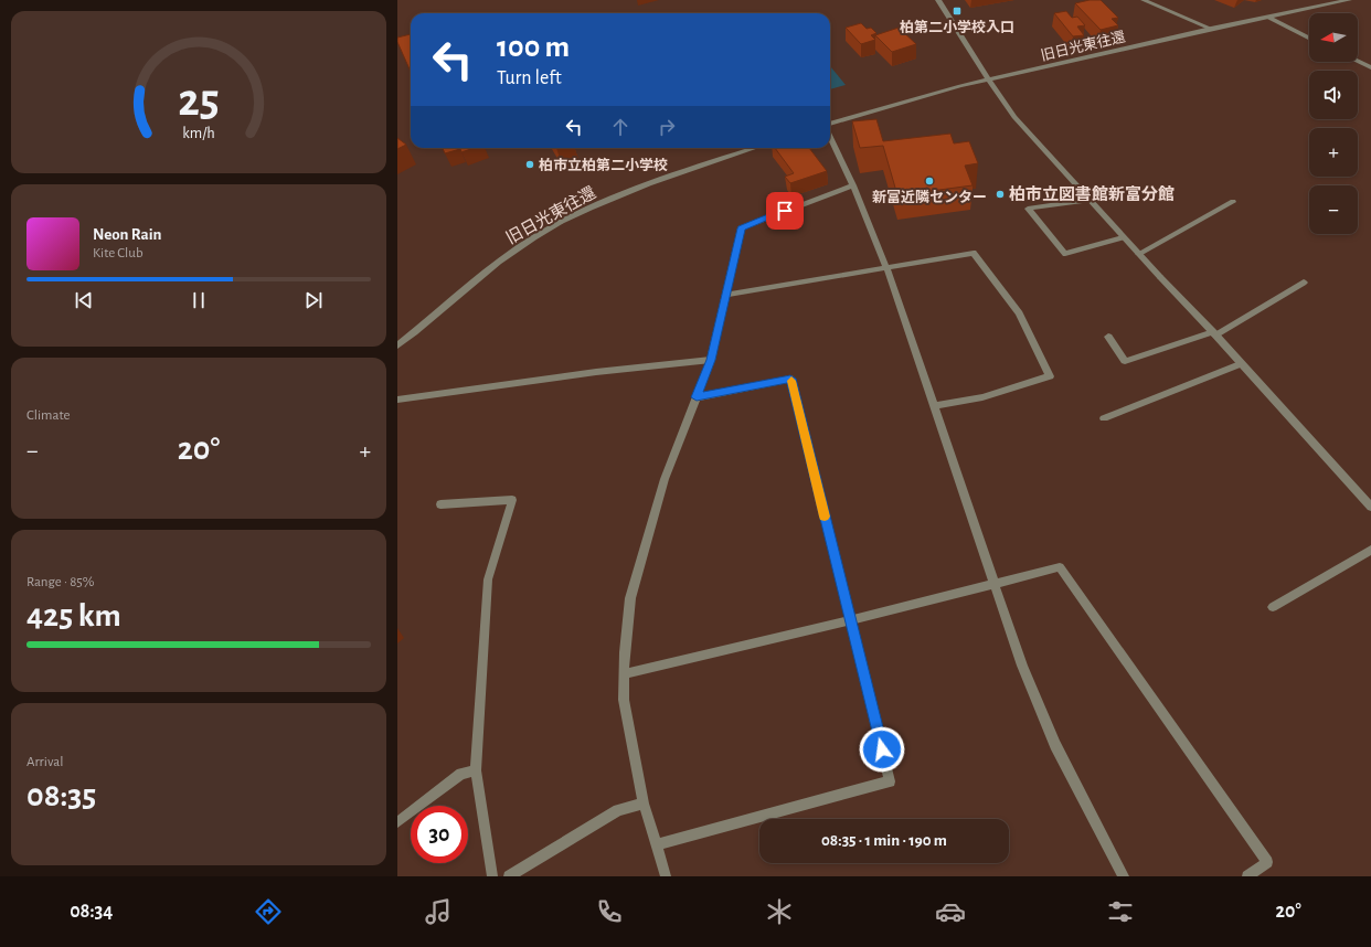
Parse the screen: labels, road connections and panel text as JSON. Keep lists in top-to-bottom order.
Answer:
{
  "streets": {
    "street": ["旧日光東往還"]
  },
  "places": {
    "transit": ["柏第二小学校入口"],
    "other": ["柏市立柏第二小学校", "新富近隣センター", "柏市立図書館新富分館"]
  },
  "north": "left",
  "page": {
    "map_buttons": ["+", "−"],
    "turn": ["100 m", "Turn left"],
    "song": ["Neon Rain", "Kite Club"],
    "tile": [
      "Climate",
      ["Range · 85%", "425 km"],
      ["Arrival", "08:35"]
    ],
    "heat": ["−", "20°", "+"],
    "limit": "30",
    "trip": "08:35 · 1 min · 190 m",
    "tabs": ["08:34", "20°"],
    "gauge": ["25", "km/h"]
  }
}
